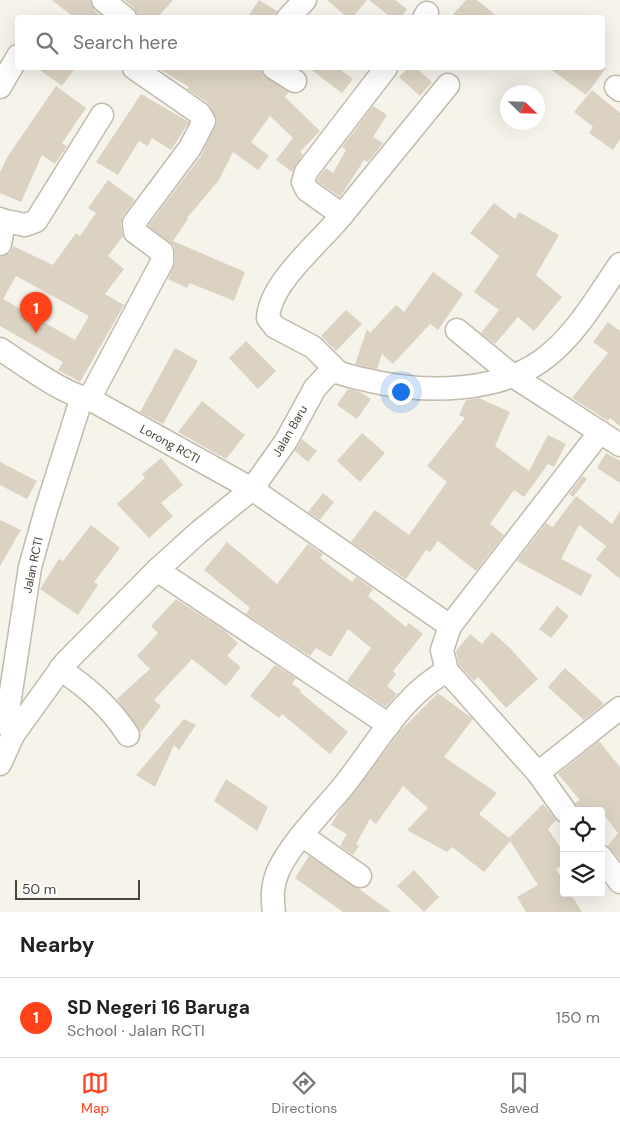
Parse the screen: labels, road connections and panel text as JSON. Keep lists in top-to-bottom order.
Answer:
{
  "streets": {
    "street": ["Jalan Baru", "Lorong RCTI", "Jalan RCTI"]
  },
  "crossings": [
    ["Jalan Baru", "Lorong RCTI"],
    ["Jalan Baru", "Jalan RCTI"],
    ["Lorong RCTI", "Jalan RCTI"]
  ],
  "scale_bar": "50 m",
  "north": "bottom right",
  "page": {
    "search": "Search here",
    "pins": "1",
    "scale": "50 m",
    "heading": "Nearby",
    "list": [
      {
        "mark": "1",
        "name": "SD Negeri 16 Baruga",
        "note": "School · Jalan RCTI",
        "value": "150 m"
      }
    ],
    "nav": ["Map", "Directions", "Saved"]
  }
}
